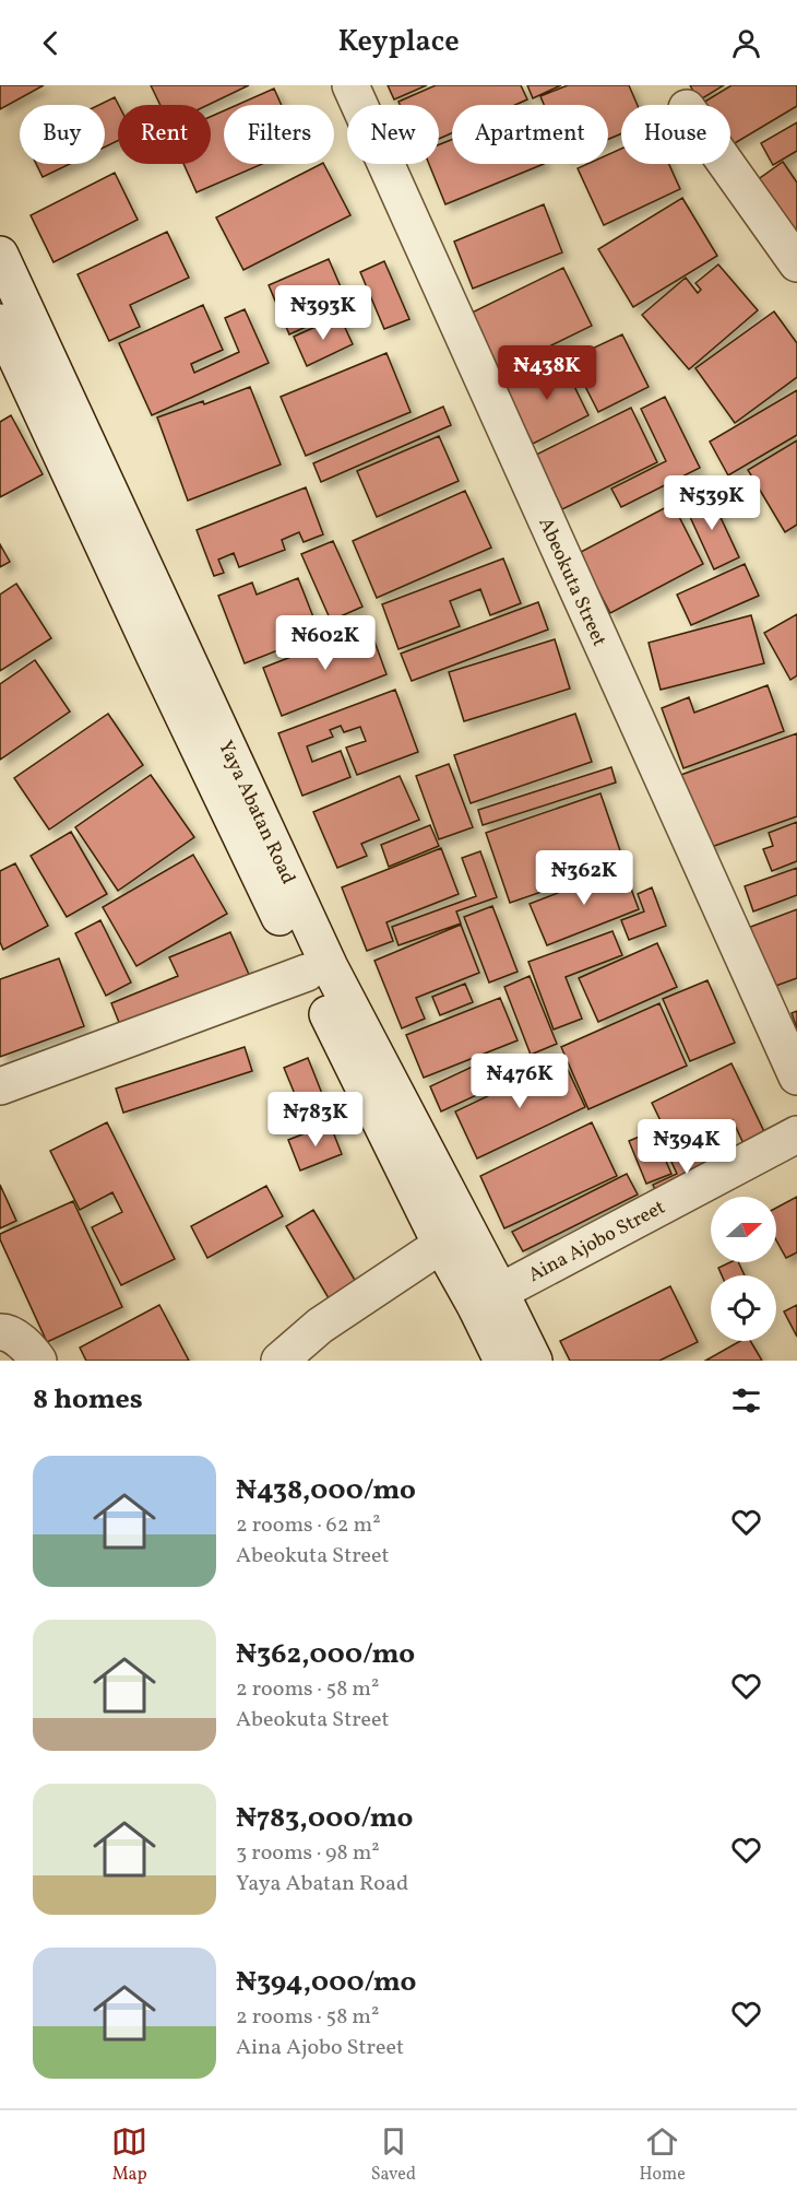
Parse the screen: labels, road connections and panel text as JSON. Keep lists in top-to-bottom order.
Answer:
{
  "streets": {
    "main road": ["Abeokuta Street", "Yaya Abatan Road", "Aina Ajobo Street"]
  },
  "crossings": [
    ["Yaya Abatan Road", "Aina Ajobo Street"]
  ],
  "north": "right",
  "page": {
    "header": "Keyplace",
    "chip": [
      "Buy",
      "Rent",
      "Filters",
      "New",
      "Apartment",
      "House"
    ],
    "price": [
      "₦393K",
      "₦438K",
      "₦539K",
      "₦602K",
      "₦362K",
      "₦476K",
      "₦783K",
      "₦394K"
    ],
    "heading": "8 homes",
    "list": [
      {
        "name": "₦438,000/mo",
        "note": "2 rooms · 62 m² · Abeokuta Street"
      },
      {
        "name": "₦362,000/mo",
        "note": "2 rooms · 58 m² · Abeokuta Street"
      },
      {
        "name": "₦783,000/mo",
        "note": "3 rooms · 98 m² · Yaya Abatan Road"
      },
      {
        "name": "₦394,000/mo",
        "note": "2 rooms · 58 m² · Aina Ajobo Street"
      }
    ],
    "tabs": ["Map", "Saved", "Home"]
  }
}
